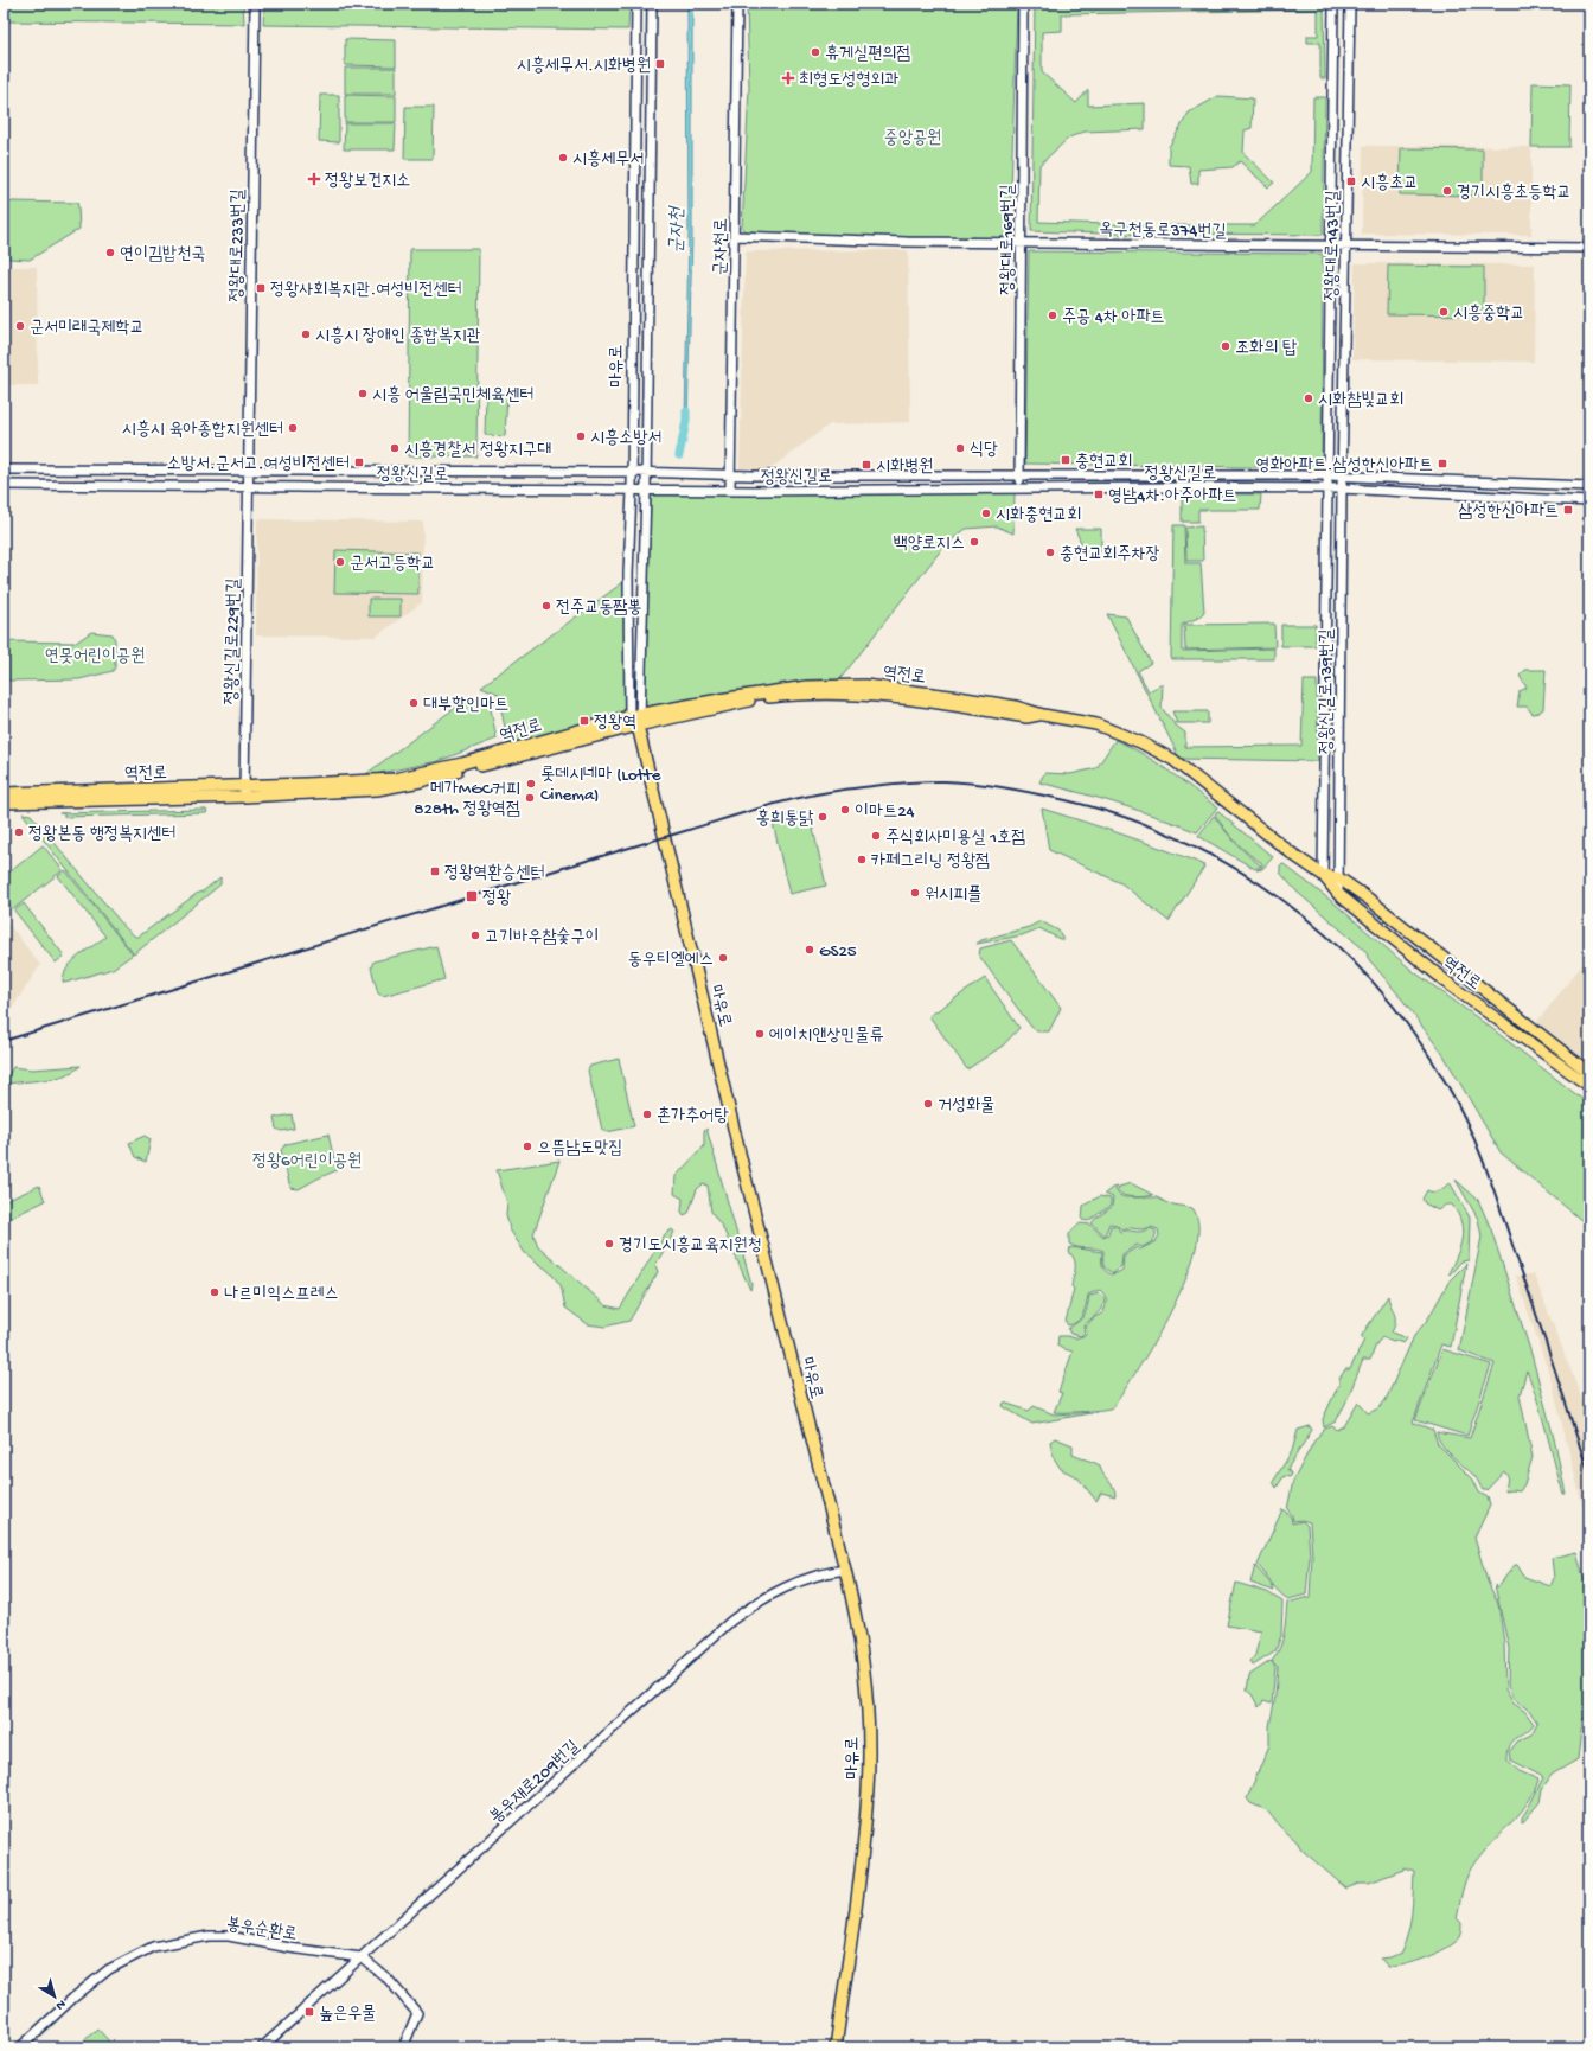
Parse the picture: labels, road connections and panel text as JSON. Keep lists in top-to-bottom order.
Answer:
{
  "streets": {
    "main road": ["마유로", "역전로"],
    "street": [
      "옥구천동로374번길",
      "정왕대로169번길",
      "정왕대로233번길",
      "정왕대로143번길",
      "군자천로",
      "정왕신길로",
      "정왕신길로229번길",
      "정왕신길로139번길",
      "봉우재로209번길",
      "봉우순환로"
    ]
  },
  "crossings": [
    ["옥구천동로374번길", "정왕대로169번길"],
    ["옥구천동로374번길", "정왕대로143번길"],
    ["옥구천동로374번길", "군자천로"],
    ["정왕대로169번길", "정왕신길로"],
    ["정왕대로233번길", "정왕신길로"],
    ["정왕대로233번길", "정왕신길로229번길"],
    ["정왕대로143번길", "정왕신길로"],
    ["정왕대로143번길", "정왕신길로139번길"],
    ["군자천로", "정왕신길로"],
    ["마유로", "정왕신길로"],
    ["마유로", "역전로"],
    ["마유로", "봉우재로209번길"],
    ["정왕신길로", "정왕신길로229번길"],
    ["정왕신길로", "정왕신길로139번길"],
    ["정왕신길로229번길", "역전로"],
    ["역전로", "정왕신길로139번길"],
    ["봉우재로209번길", "봉우순환로"]
  ],
  "water": ["군자천"],
  "parks": ["중앙공원", "연못어린이공원", "정왕6어린이공원"],
  "places": {
    "other": [
      "휴게실편의점",
      "시흥세무서",
      "경기시흥초등학교",
      "연이김밥천국",
      "시흥중학교",
      "주공 4차 아파트",
      "군서미래국제학교",
      "시흥시 장애인 종합복지관",
      "조화의 탑",
      "시흥 어울림국민체육센터",
      "시화참빛교회",
      "시흥시 육아종합지원센터",
      "시흥소방서",
      "시흥경찰서 정왕지구대",
      "식당",
      "시화충현교회",
      "백양로지스",
      "충현교회주차장",
      "군서고등학교",
      "전주교동짬뽕",
      "대부할인마트",
      "롯데시네마 (Lotte Cinema)",
      "메가MGC커피 828th 정왕역점",
      "이마트24",
      "홍희통닭",
      "정왕본동 행정복지센터",
      "주식회사미용실 1호점",
      "카페그리닝 정왕점",
      "워시피플",
      "고기바우참숯구이",
      "GS25",
      "동우티엘에스",
      "에이치앤상민물류",
      "거성화물",
      "촌가추어탕",
      "으뜸남도맛집",
      "경기도시흥교육지원청",
      "나르미익스프레스"
    ],
    "transit": [
      "시흥세무서.시화병원",
      "시흥초교",
      "정왕사회복지관.여성비전센터",
      "충현교회",
      "소방서.군서고.여성비전센터",
      "영화아파트.삼성한신아파트",
      "시화병원",
      "영남4차.아주아파트",
      "삼성한신아파트",
      "정왕역",
      "정왕역환승센터",
      "정왕",
      "높은우물"
    ],
    "health": ["최형도성형외과", "정왕보건지소"]
  },
  "north": "bottom right"
}
